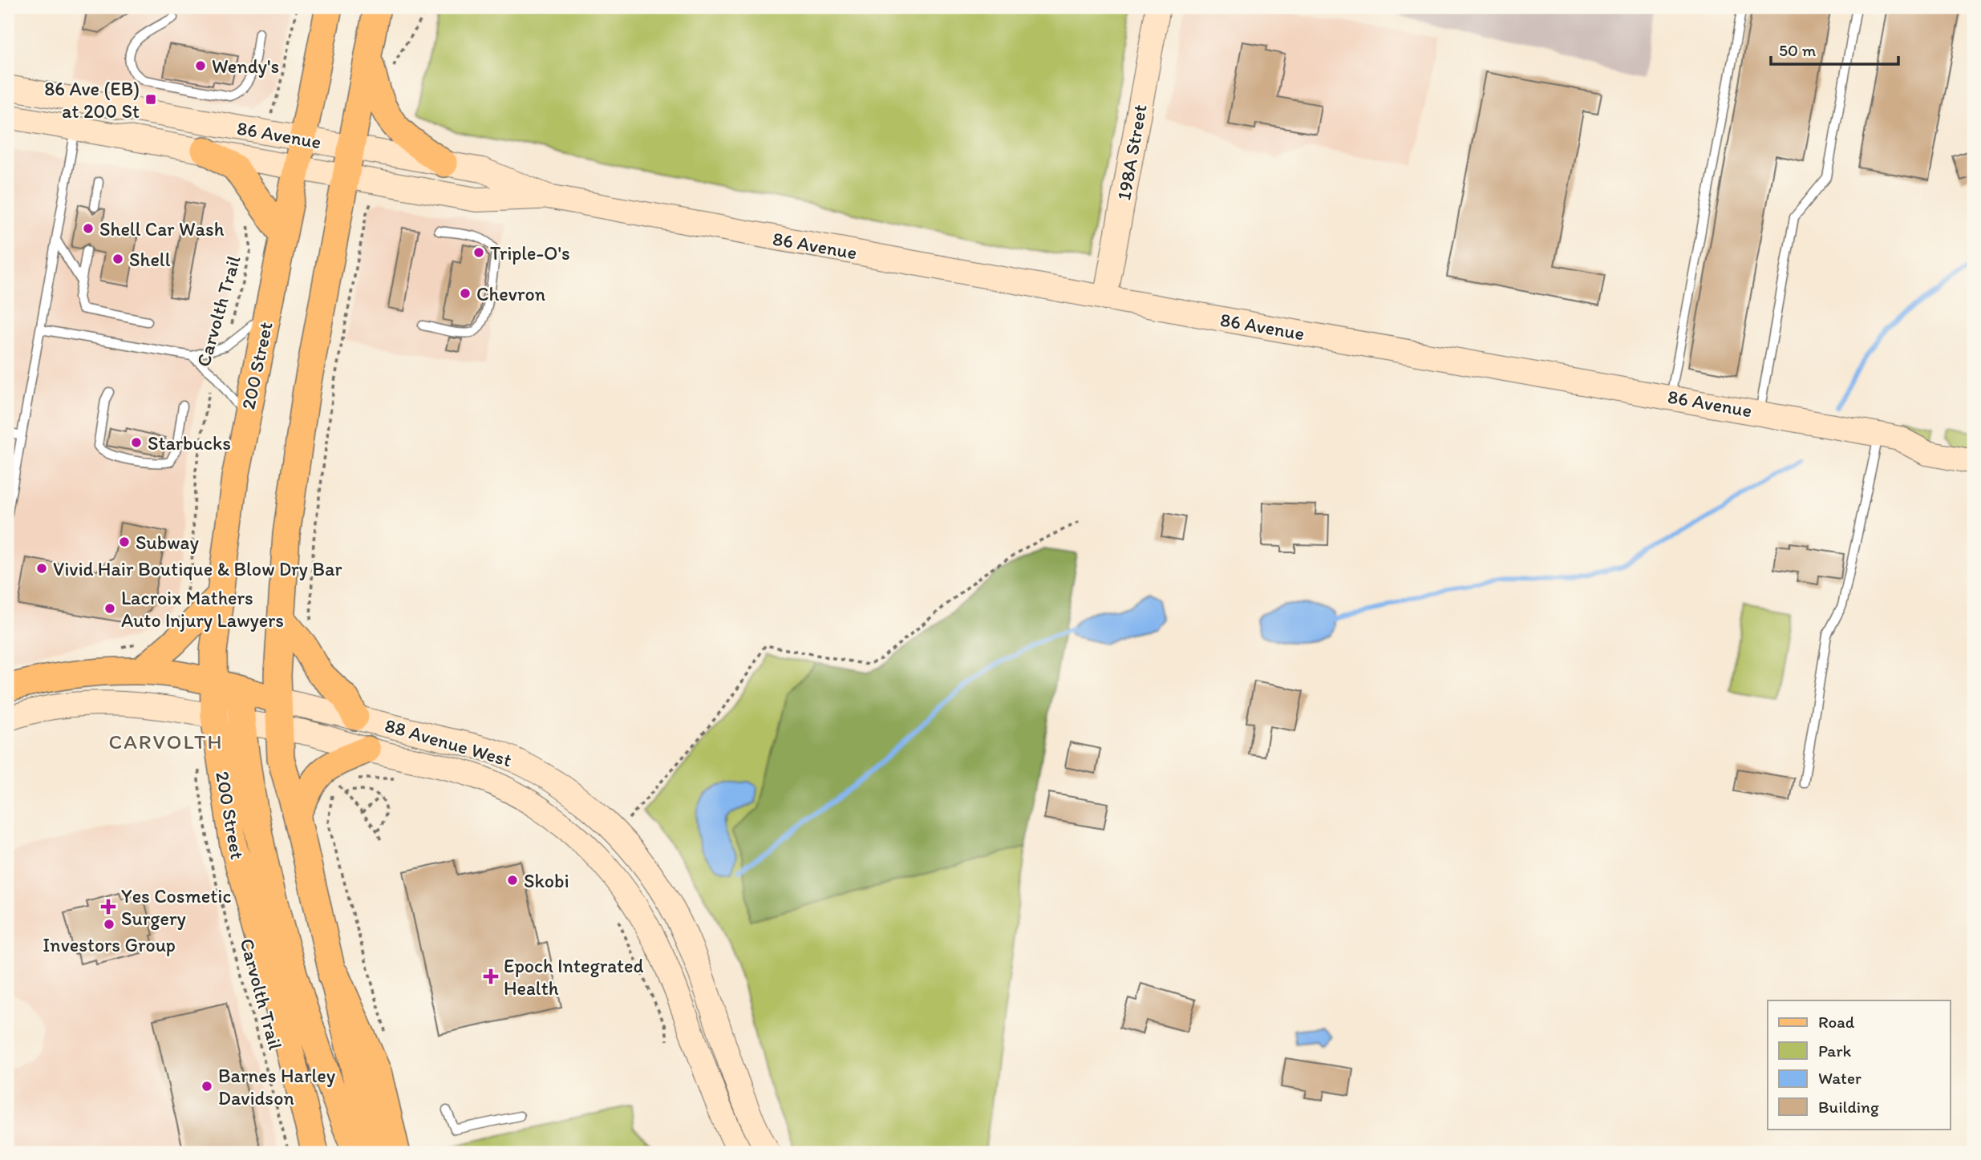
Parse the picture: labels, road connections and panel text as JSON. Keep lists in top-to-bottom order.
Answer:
{
  "streets": {
    "main road": ["200 Street", "88 Avenue West"],
    "street": ["86 Avenue", "198A Street"],
    "path": ["Carvolth Trail"]
  },
  "crossings": [
    ["86 Avenue", "198A Street"],
    ["86 Avenue", "200 Street"],
    ["200 Street", "88 Avenue West"]
  ],
  "districts": ["CARVOLTH"],
  "places": {
    "other": [
      "Wendy's",
      "Shell Car Wash",
      "Triple-O's",
      "Shell",
      "Chevron",
      "Starbucks",
      "Subway",
      "Vivid Hair Boutique & Blow Dry Bar",
      "Lacroix Mathers Auto Injury Lawyers",
      "Skobi",
      "Investors Group",
      "Barnes Harley Davidson"
    ],
    "transit": ["86 Ave (EB) at 200 St"],
    "health": ["Yes Cosmetic Surgery", "Epoch Integrated Health"]
  },
  "legend": [
    "Road",
    "Park",
    "Water",
    "Building"
  ],
  "scale_bar": "50 m"
}
